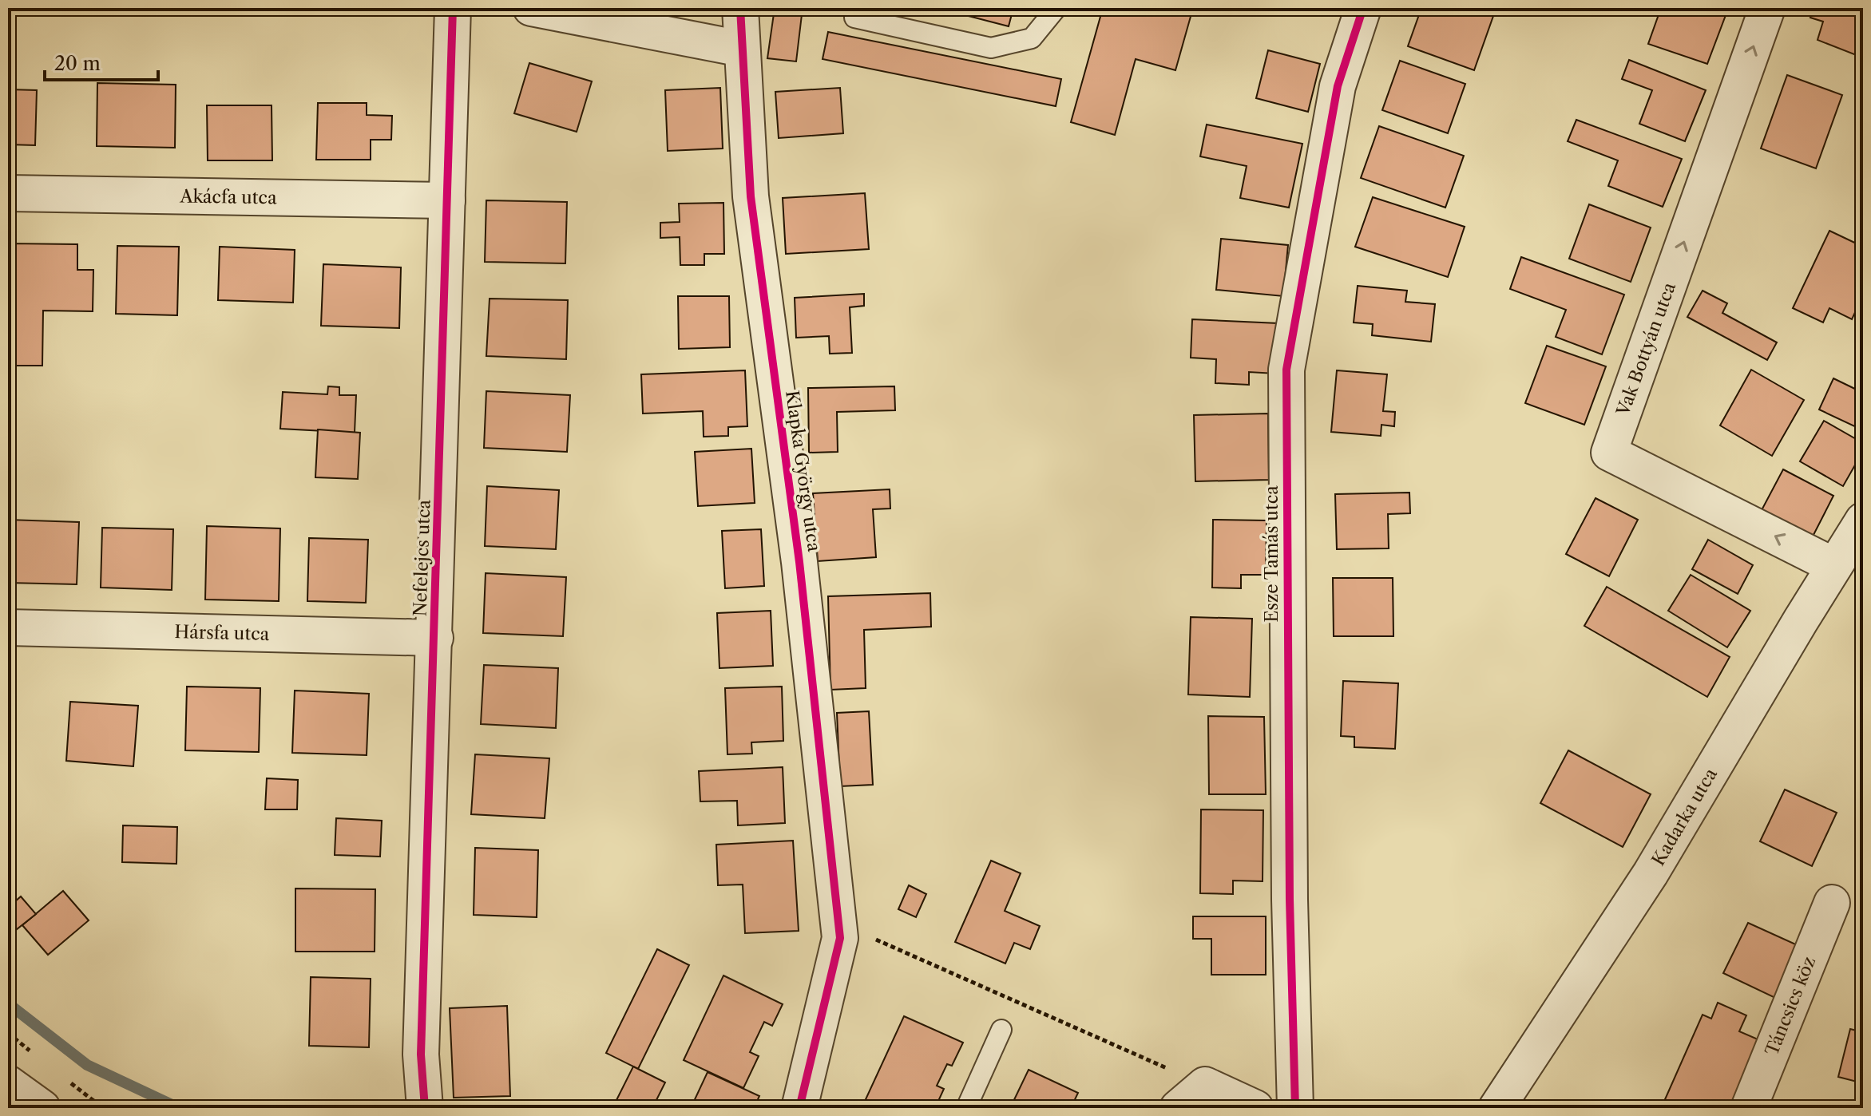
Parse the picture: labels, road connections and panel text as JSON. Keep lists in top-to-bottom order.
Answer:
{
  "streets": {
    "street": [
      "Akácfa utca",
      "Vak Bottyán utca",
      "Klapka György utca",
      "Esze Tamás utca",
      "Nefelejcs utca",
      "Hársfa utca",
      "Kadarka utca",
      "Táncsics köz"
    ]
  },
  "crossings": [
    ["Akácfa utca", "Nefelejcs utca"],
    ["Vak Bottyán utca", "Kadarka utca"],
    ["Nefelejcs utca", "Hársfa utca"]
  ],
  "scale_bar": "20 m"
}
